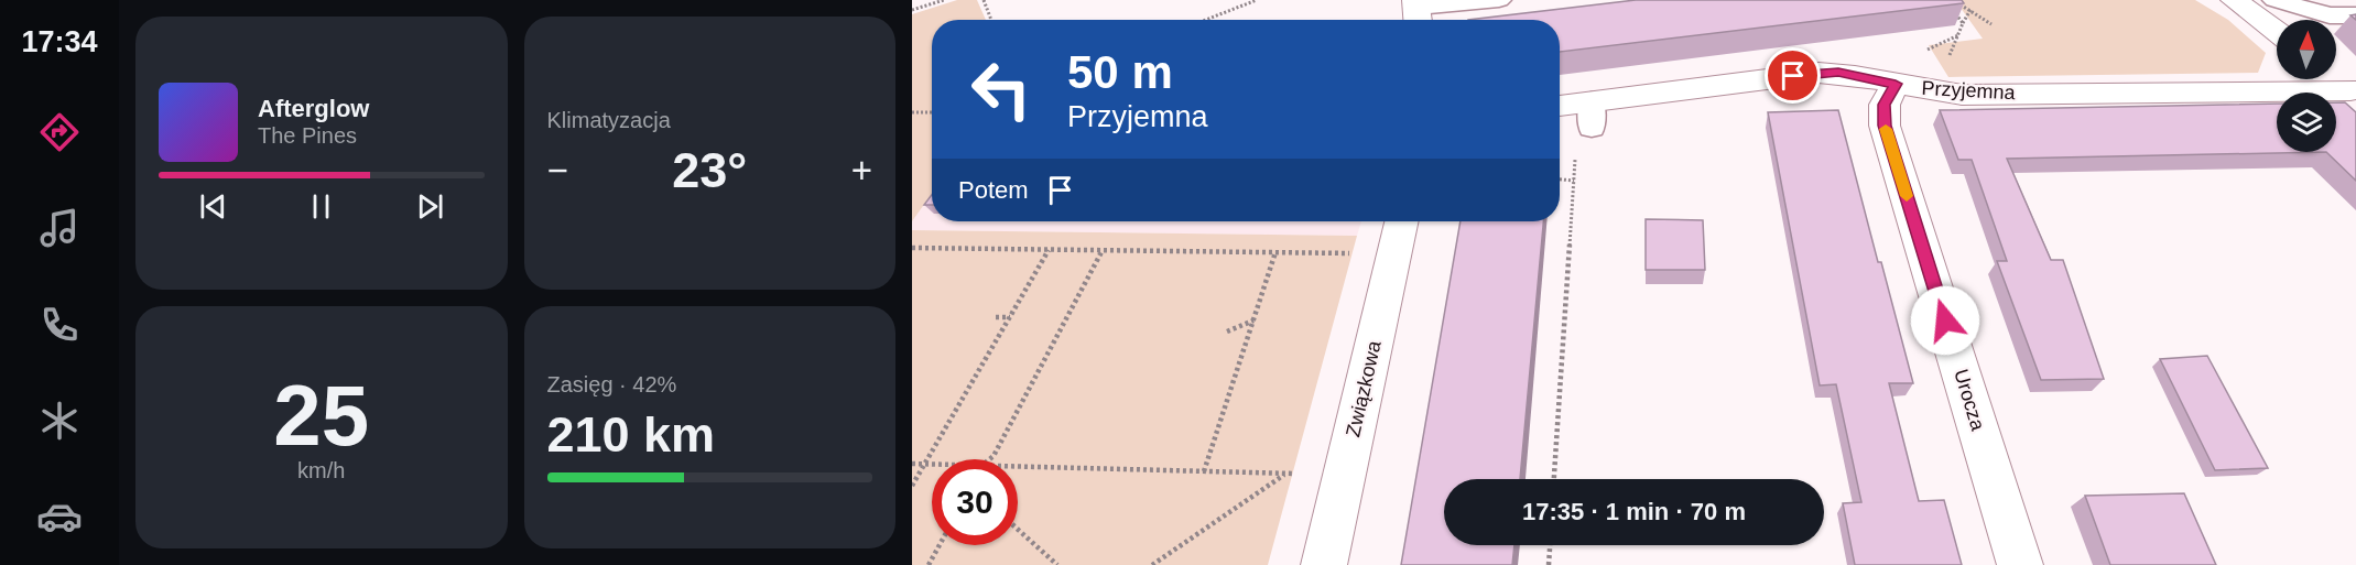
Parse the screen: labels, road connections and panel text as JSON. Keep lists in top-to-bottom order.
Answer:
{
  "streets": {
    "street": ["Przyjemna", "Związkowa", "Urocza"]
  },
  "crossings": [
    ["Przyjemna", "Urocza"]
  ],
  "north": "top",
  "page": {
    "tabs": "17:34",
    "tile": [
      "Klimatyzacja",
      ["25", "km/h"],
      ["Zasięg · 42%", "210 km"]
    ],
    "turn": ["50 m", "Przyjemna"],
    "song": ["Afterglow", "The Pines"],
    "heat": ["−", "23°", "+"],
    "then": "Potem",
    "limit": "30",
    "trip": "17:35 · 1 min · 70 m"
  }
}
